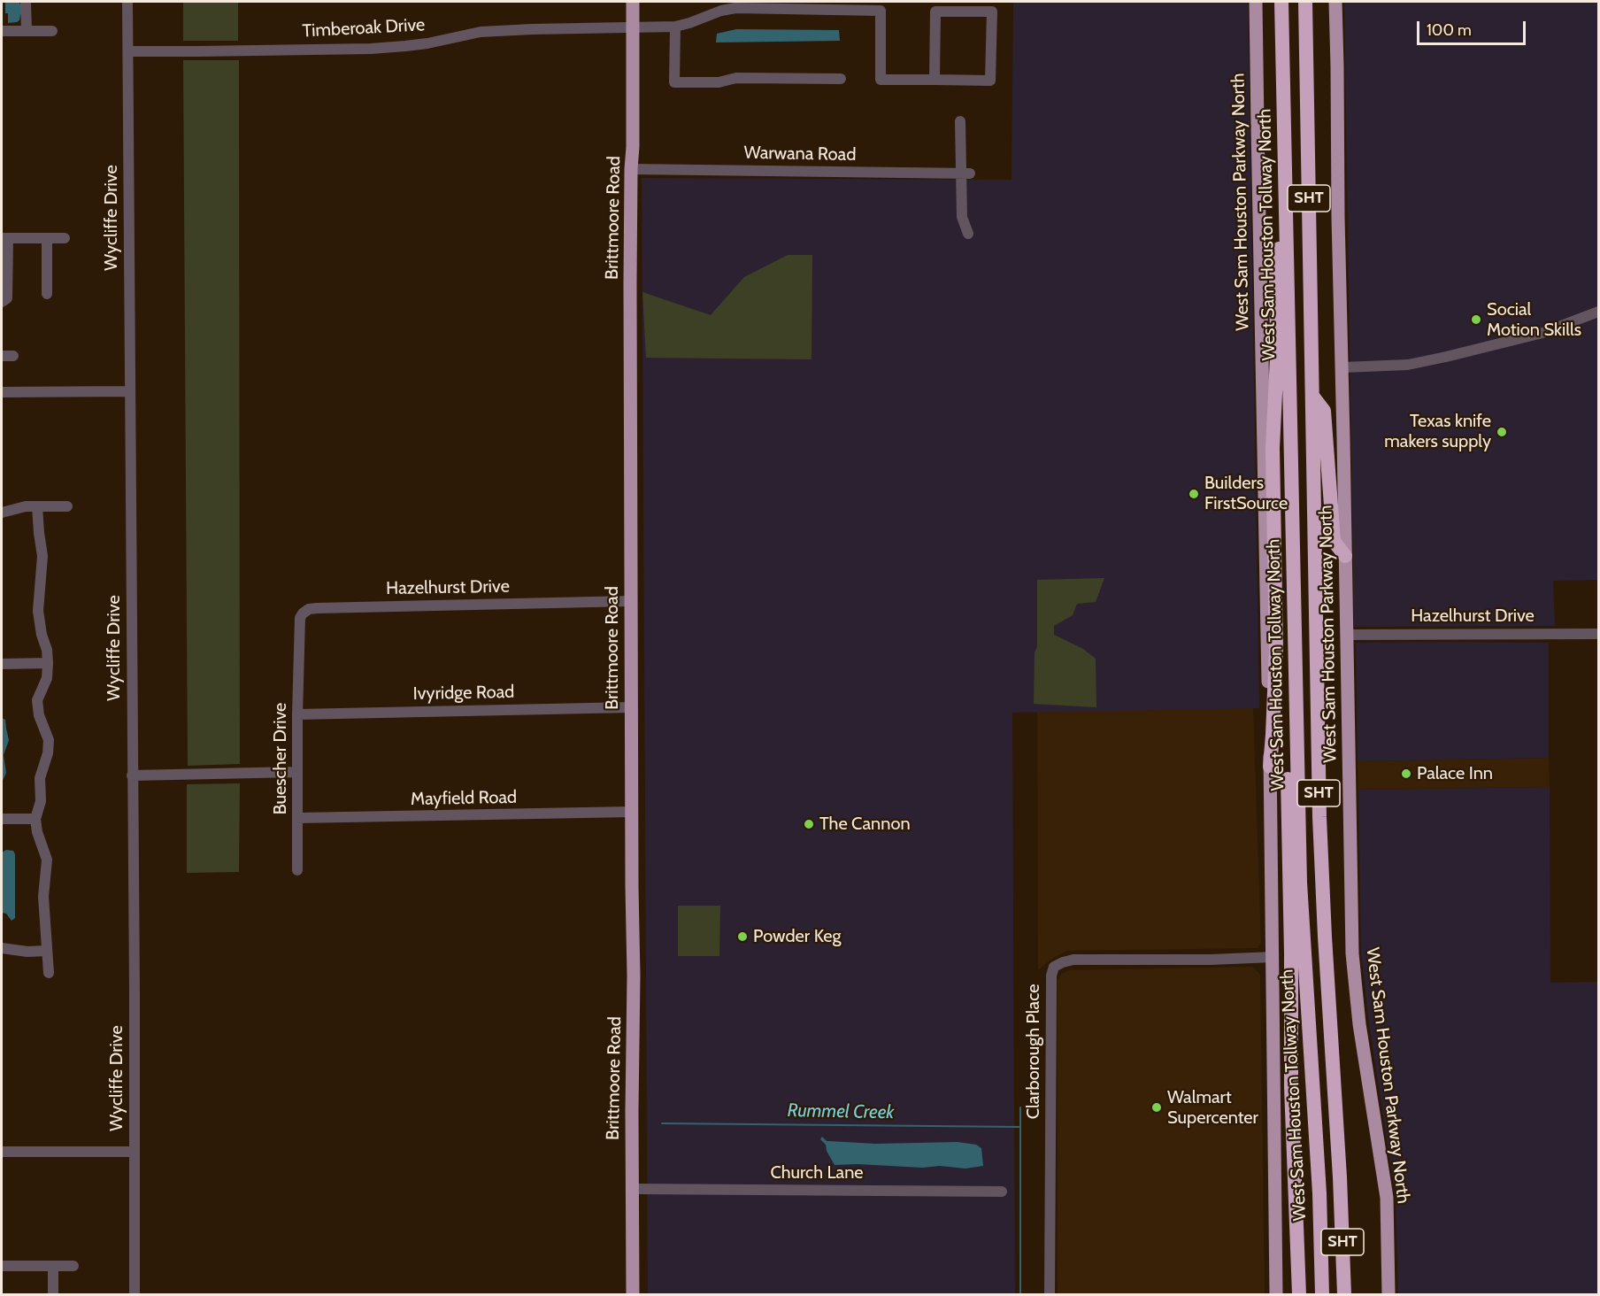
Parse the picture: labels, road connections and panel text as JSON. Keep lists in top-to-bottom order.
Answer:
{
  "streets": {
    "highway": ["SHT", "West Sam Houston Tollway North"],
    "main road": ["West Sam Houston Parkway North", "Brittmoore Road"],
    "street": [
      "Timberoak Drive",
      "Warwana Road",
      "Wycliffe Drive",
      "Hazelhurst Drive",
      "Ivyridge Road",
      "Buescher Drive",
      "Mayfield Road",
      "Clarborough Place",
      "Church Lane"
    ]
  },
  "crossings": [
    ["Timberoak Drive", "Wycliffe Drive"],
    ["Timberoak Drive", "Brittmoore Road"],
    ["Warwana Road", "Brittmoore Road"],
    ["West Sam Houston Parkway North", "Hazelhurst Drive"],
    ["West Sam Houston Parkway North", "Clarborough Place"],
    ["Brittmoore Road", "Hazelhurst Drive"],
    ["Brittmoore Road", "Ivyridge Road"],
    ["Brittmoore Road", "Mayfield Road"],
    ["Brittmoore Road", "Church Lane"],
    ["Hazelhurst Drive", "Buescher Drive"],
    ["Ivyridge Road", "Buescher Drive"],
    ["Buescher Drive", "Mayfield Road"]
  ],
  "water": ["Rummel Creek"],
  "places": [
    "Social Motion Skills",
    "Texas knife makers supply",
    "Builders FirstSource",
    "Palace Inn",
    "The Cannon",
    "Powder Keg",
    "Walmart Supercenter"
  ],
  "scale_bar": "100 m"
}
